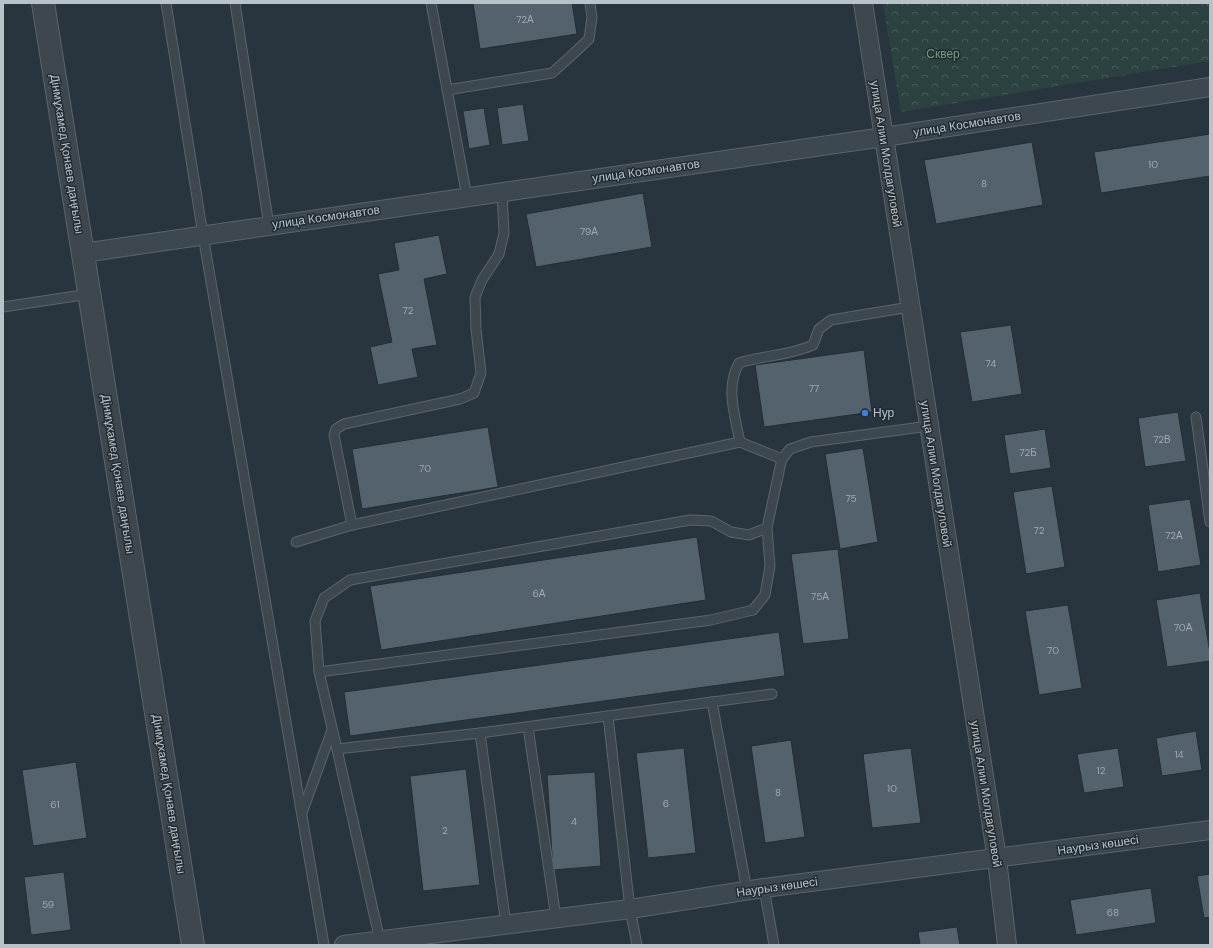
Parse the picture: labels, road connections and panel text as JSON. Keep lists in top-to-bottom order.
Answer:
{
  "streets": {
    "street": [
      "улица Космонавтов",
      "Дінмұхамед Қонаев даңғылы",
      "улица Алии Молдагуловой",
      "Наурыз көшесі"
    ]
  },
  "crossings": [
    ["улица Космонавтов", "Дінмұхамед Қонаев даңғылы"],
    ["улица Космонавтов", "улица Алии Молдагуловой"],
    ["улица Алии Молдагуловой", "Наурыз көшесі"]
  ],
  "parks": ["Сквер"],
  "places": ["Нур"],
  "house_numbers": [
    "72А",
    "10",
    "8",
    "79А",
    "72",
    "74",
    "77",
    "72В",
    "72Б",
    "70",
    "75",
    "72",
    "72А",
    "6А",
    "75А",
    "70А",
    "70",
    "14",
    "12",
    "10",
    "8",
    "6",
    "61",
    "4",
    "2",
    "59",
    "68"
  ]
}
